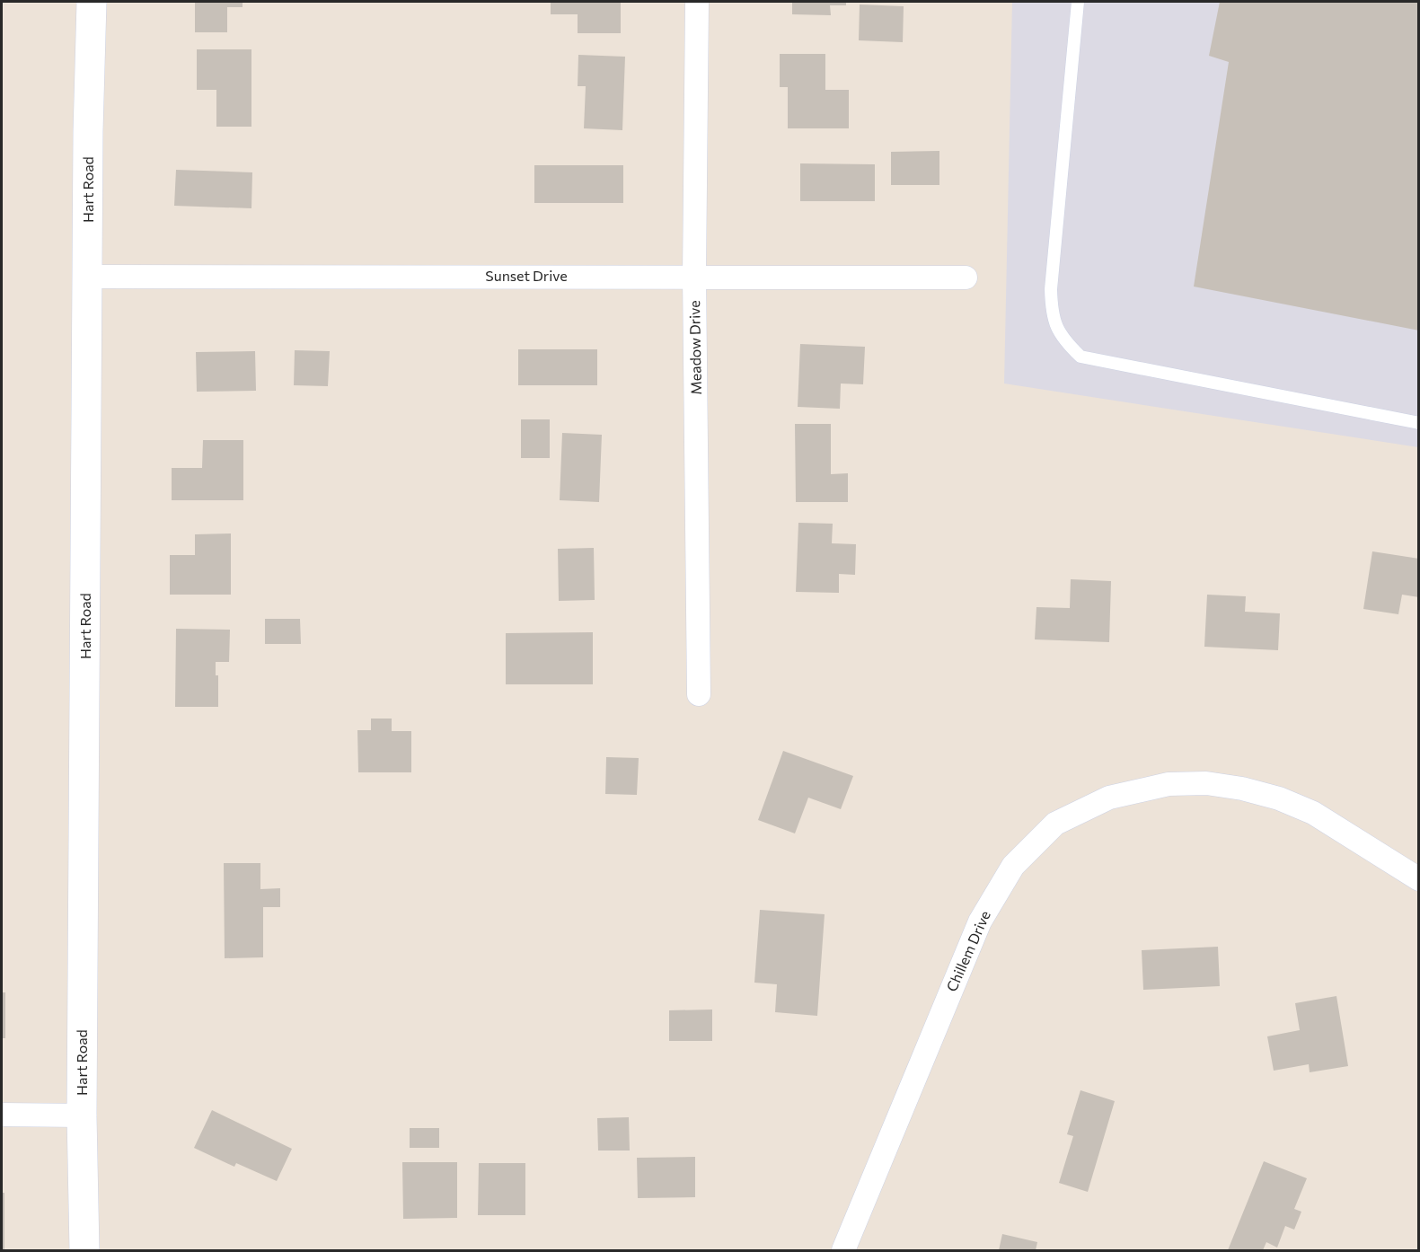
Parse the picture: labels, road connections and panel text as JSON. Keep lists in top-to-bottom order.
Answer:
{
  "streets": {
    "street": [
      "Hart Road",
      "Sunset Drive",
      "Meadow Drive",
      "Chillem Drive"
    ]
  },
  "crossings": [
    ["Hart Road", "Sunset Drive"],
    ["Sunset Drive", "Meadow Drive"]
  ]
}
